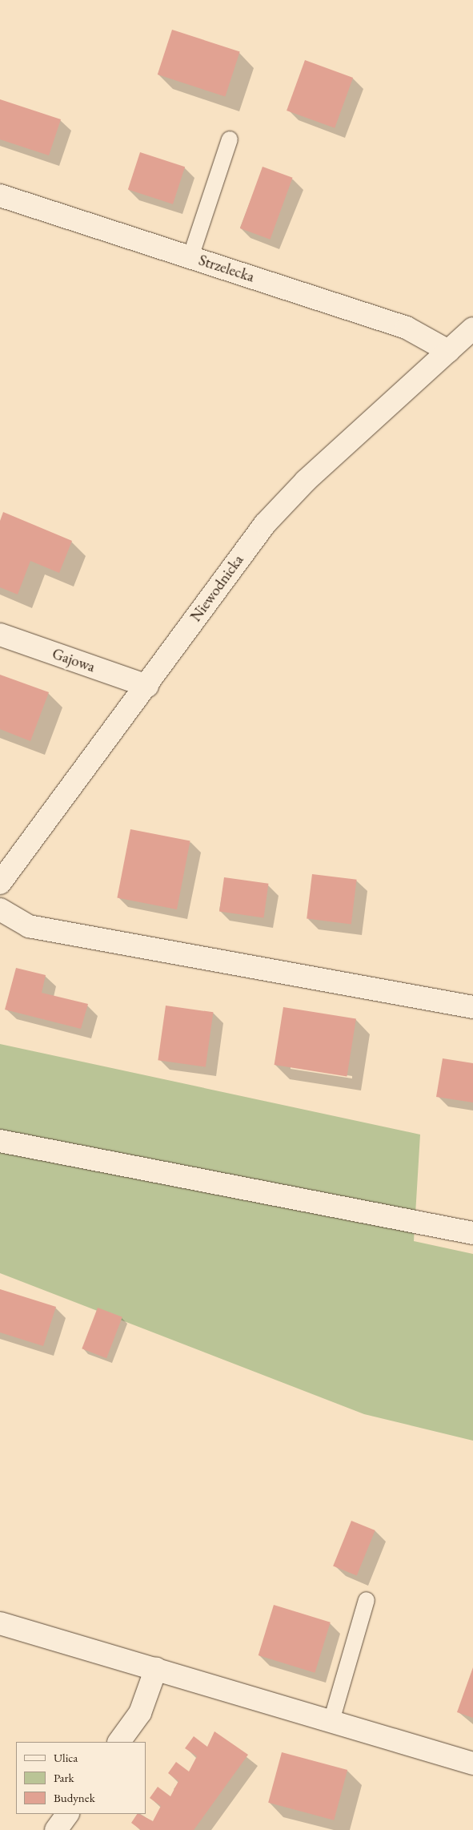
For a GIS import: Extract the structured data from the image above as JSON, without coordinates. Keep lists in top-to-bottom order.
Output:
{
  "streets": {
    "street": ["Strzelecka", "Niewodnicka", "Gajowa"]
  },
  "crossings": [
    ["Strzelecka", "Niewodnicka"],
    ["Niewodnicka", "Gajowa"]
  ],
  "legend": ["Ulica", "Park", "Budynek"]
}
